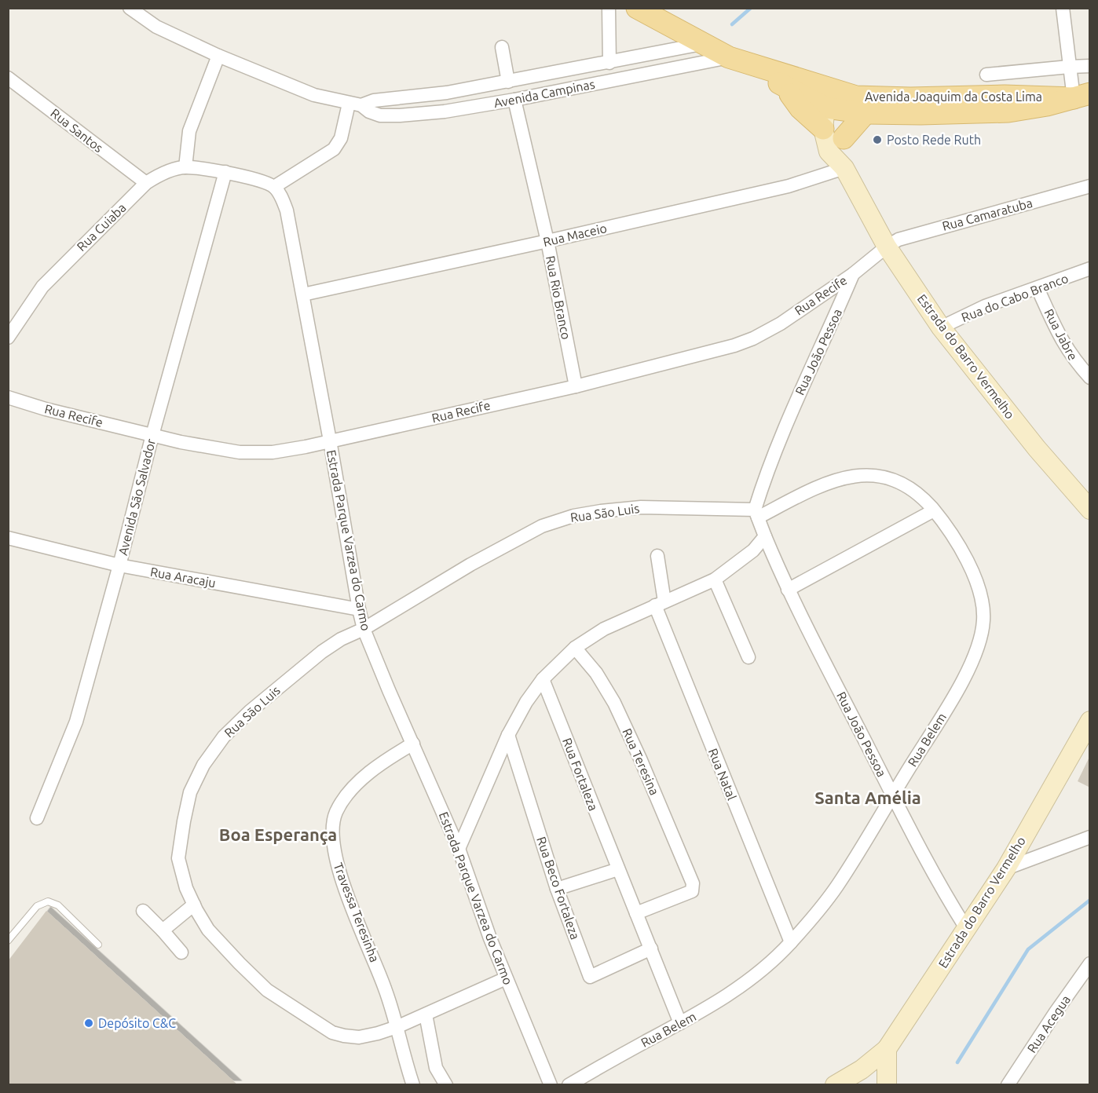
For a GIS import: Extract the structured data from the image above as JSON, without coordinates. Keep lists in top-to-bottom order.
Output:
{
  "streets": {
    "main road": ["Avenida Joaquim da Costa Lima"],
    "street": [
      "Avenida Campinas",
      "Rua Santos",
      "Rua Camaratuba",
      "Rua Cuiaba",
      "Rua Maceio",
      "Rua Recife",
      "Rua Rio Branco",
      "Rua do Cabo Branco",
      "Rua Jabre",
      "Rua João Pessoa",
      "Estrada do Barro Vermelho",
      "Avenida São Salvador",
      "Rua São Luis",
      "Estrada Parque Varzea do Carmo",
      "Rua Aracaju",
      "Rua Belem",
      "Rua Teresina",
      "Rua Fortaleza",
      "Rua Natal",
      "Rua Beco Fortaleza",
      "Travessa Teresinha",
      "Rua Acegua"
    ]
  },
  "crossings": [
    ["Avenida Campinas", "Avenida Joaquim da Costa Lima"],
    ["Avenida Campinas", "Rua Rio Branco"],
    ["Avenida Joaquim da Costa Lima", "Estrada do Barro Vermelho"],
    ["Rua Santos", "Rua Cuiaba"],
    ["Rua Camaratuba", "Rua Recife"],
    ["Rua Camaratuba", "Estrada do Barro Vermelho"],
    ["Rua Cuiaba", "Avenida São Salvador"],
    ["Rua Maceio", "Rua Rio Branco"],
    ["Rua Maceio", "Estrada do Barro Vermelho"],
    ["Rua Maceio", "Estrada Parque Varzea do Carmo"],
    ["Rua Recife", "Rua Rio Branco"],
    ["Rua Recife", "Rua João Pessoa"],
    ["Rua Recife", "Estrada do Barro Vermelho"],
    ["Rua Recife", "Avenida São Salvador"],
    ["Rua Recife", "Estrada Parque Varzea do Carmo"],
    ["Rua do Cabo Branco", "Rua Jabre"],
    ["Rua do Cabo Branco", "Estrada do Barro Vermelho"],
    ["Rua João Pessoa", "Estrada do Barro Vermelho"],
    ["Rua João Pessoa", "Rua São Luis"],
    ["Rua João Pessoa", "Rua Belem"],
    ["Avenida São Salvador", "Rua Aracaju"],
    ["Rua São Luis", "Estrada Parque Varzea do Carmo"],
    ["Rua São Luis", "Rua Belem"],
    ["Rua São Luis", "Travessa Teresinha"],
    ["Estrada Parque Varzea do Carmo", "Rua Aracaju"],
    ["Estrada Parque Varzea do Carmo", "Travessa Teresinha"],
    ["Rua Belem", "Rua Fortaleza"],
    ["Rua Belem", "Rua Natal"],
    ["Rua Teresina", "Rua Fortaleza"],
    ["Rua Fortaleza", "Rua Beco Fortaleza"]
  ],
  "districts": ["Santa Amélia", "Boa Esperança"],
  "places": ["Posto Rede Ruth", "Depósito C&C"]
}
